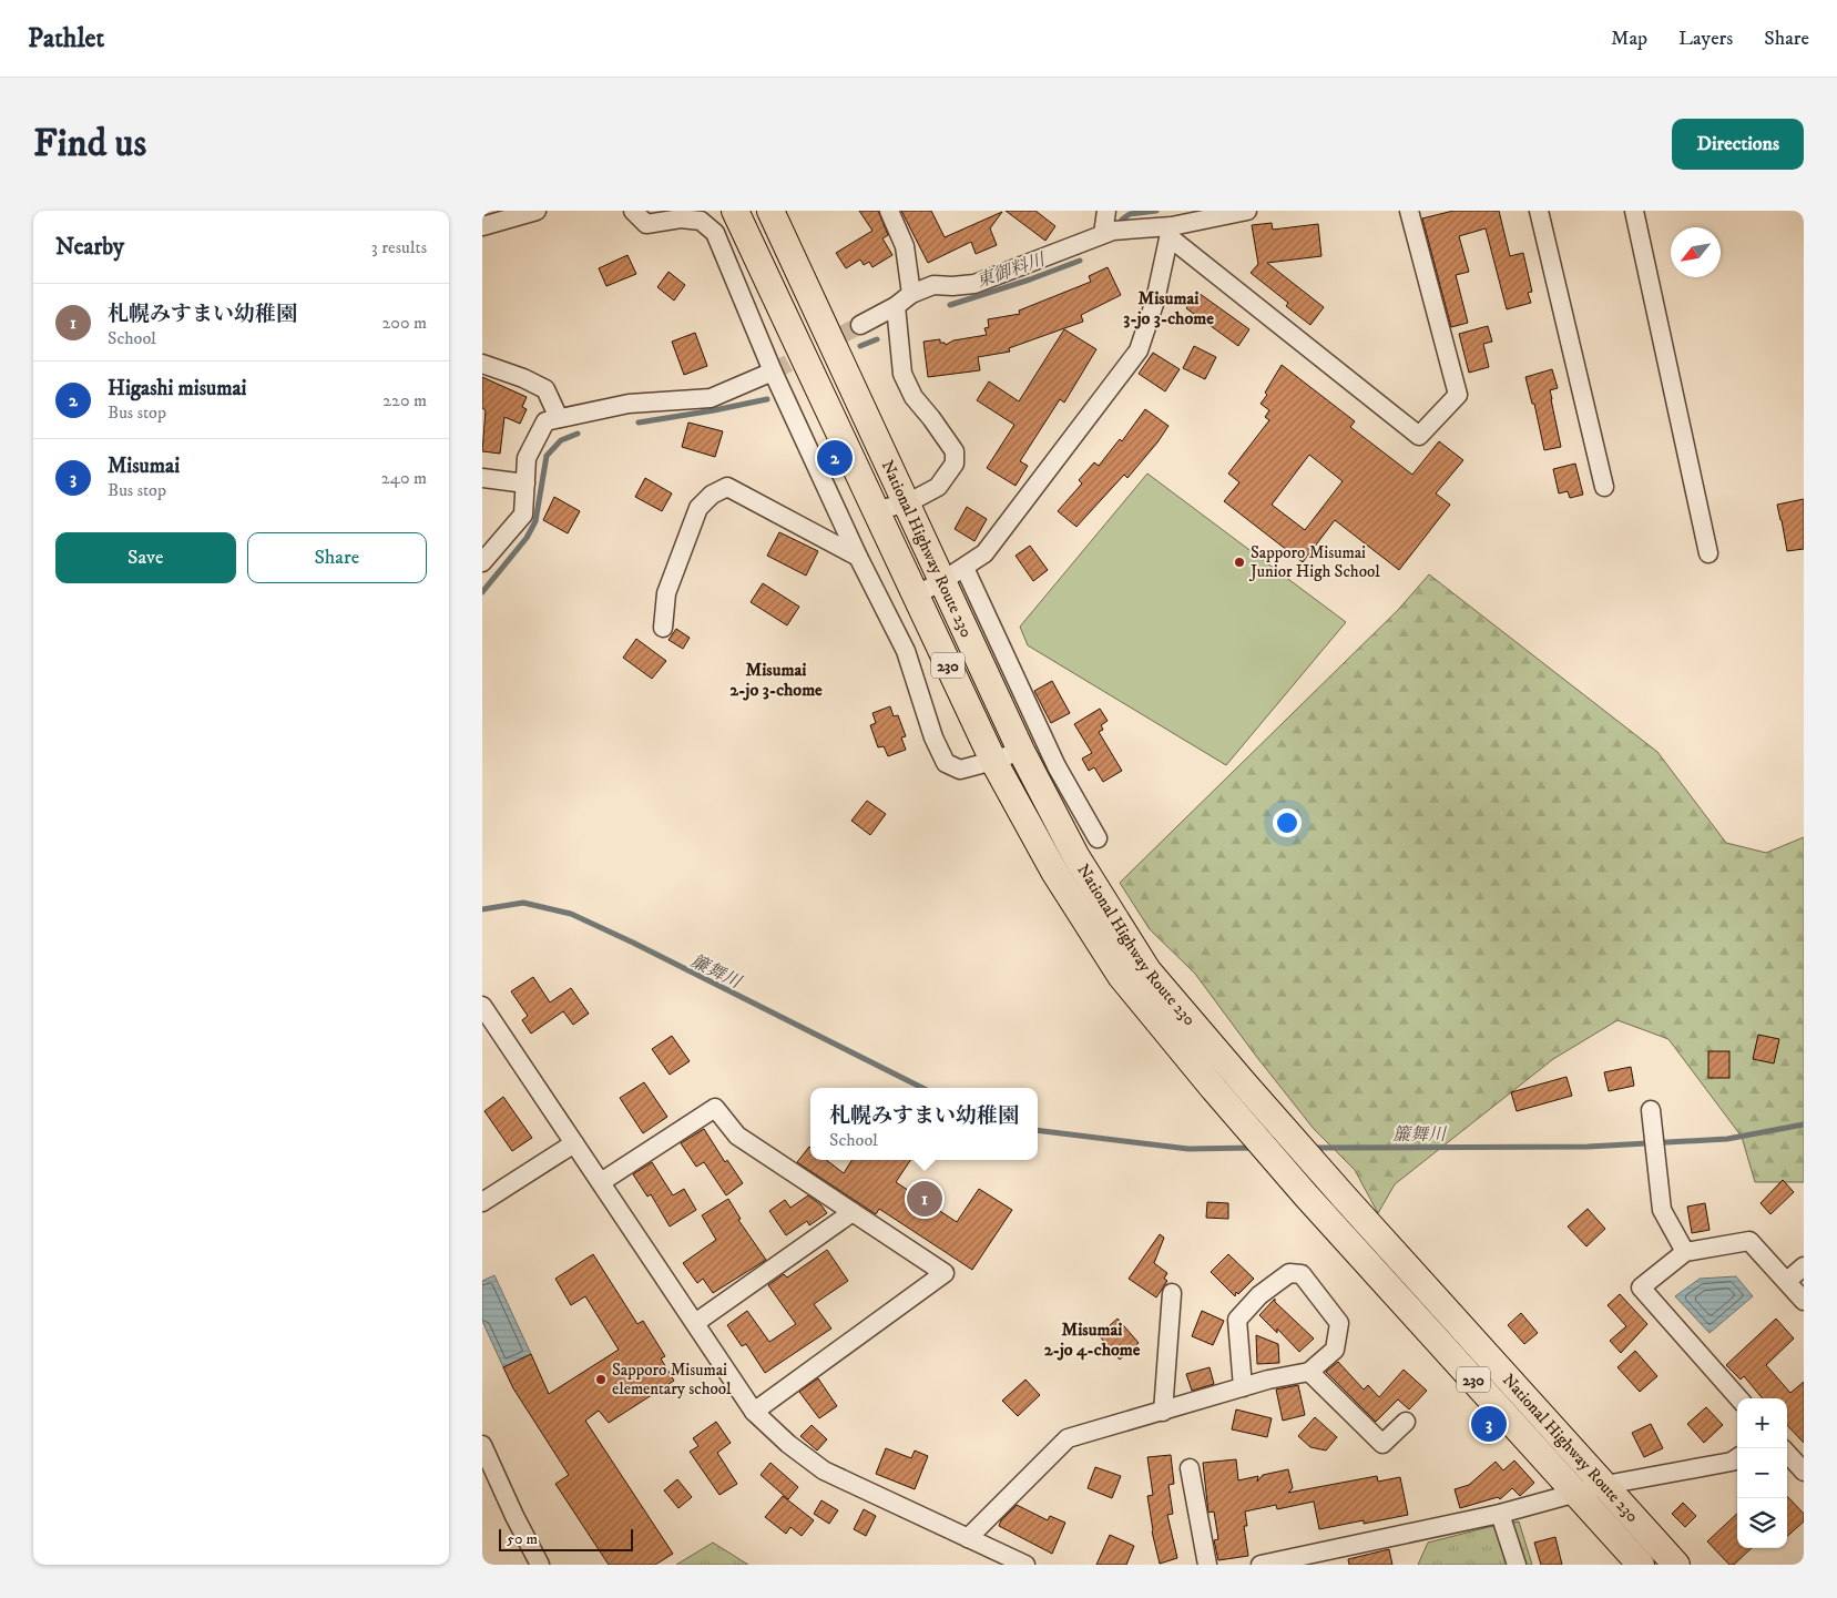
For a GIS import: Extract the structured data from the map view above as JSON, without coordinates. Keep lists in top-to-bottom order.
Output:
{
  "streets": {
    "highway": ["National Highway Route 230", "230"]
  },
  "districts": ["Misumai 3-jo 3-chome", "Misumai 2-jo 3-chome", "Misumai 2-jo 4-chome"],
  "water": ["東御料川", "簾舞川"],
  "places": ["Sapporo Misumai Junior High School", "Sapporo Misumai elementary school"],
  "scale_bar": "50 m",
  "north": "bottom left",
  "page": {
    "header": "Pathlet",
    "nav": ["Map", "Layers", "Share"],
    "buttons": [
      "Directions",
      ["Save", "Share"]
    ],
    "title": "Find us",
    "heading": ["Nearby", "3 results"],
    "list": [
      {
        "mark": "1",
        "name": "札幌みすまい幼稚園",
        "note": "School",
        "value": "200 m"
      },
      {
        "mark": "2",
        "name": "Higashi misumai",
        "note": "Bus stop",
        "value": "220 m"
      },
      {
        "mark": "3",
        "name": "Misumai",
        "note": "Bus stop",
        "value": "240 m"
      }
    ],
    "pins": ["2", "1", "3"],
    "popup": ["札幌みすまい幼稚園", "School"],
    "map_buttons": ["+", "−"],
    "scale": "50 m"
  }
}
